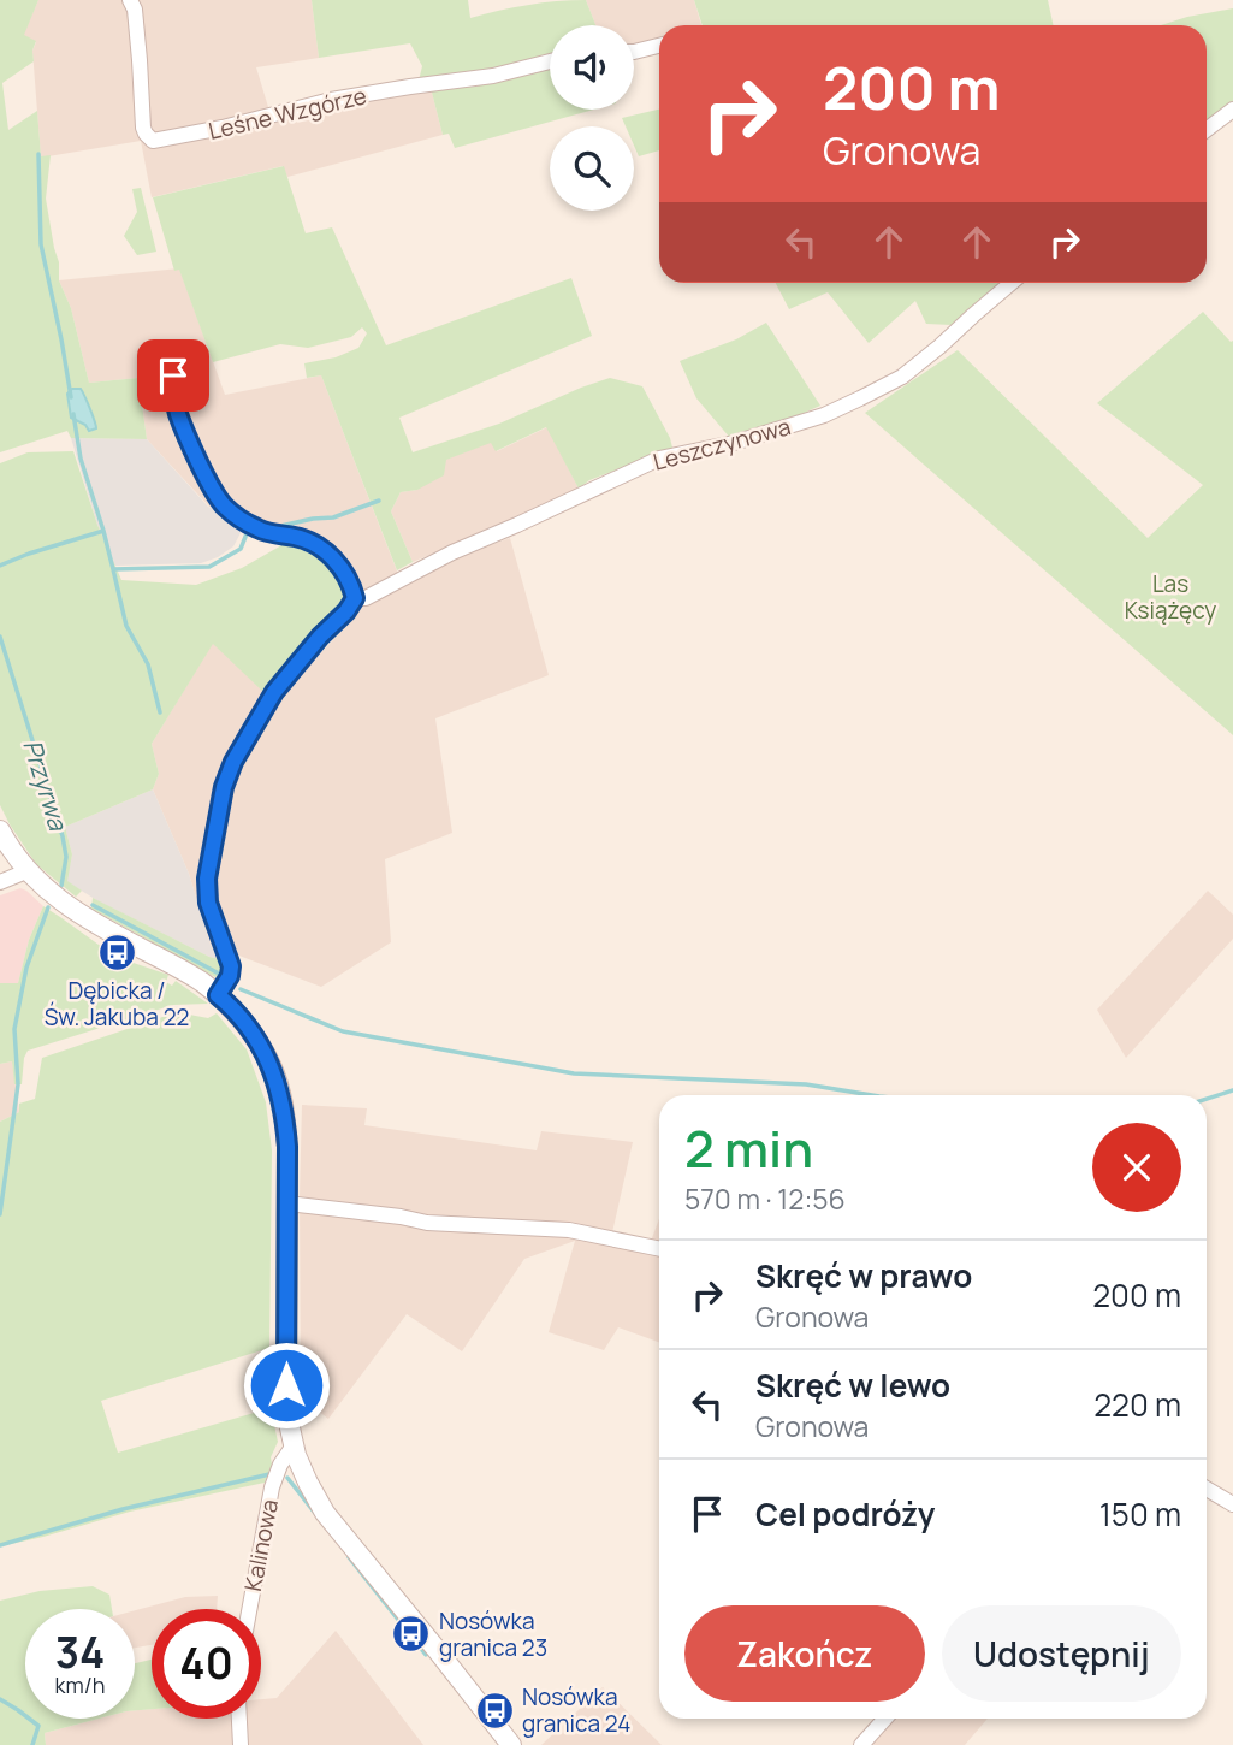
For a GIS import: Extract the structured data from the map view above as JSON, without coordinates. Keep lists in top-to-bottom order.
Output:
{
  "streets": {
    "street": ["Leśne Wzgórze", "Leszczynowa", "Kalinowa"]
  },
  "water": ["Przyrwa"],
  "parks": ["Las Książęcy"],
  "places": {
    "bus stop": ["Dębicka / Św. Jakuba 22", "Nosówka granica 23", "Nosówka granica 24"]
  },
  "page": {
    "turn": ["200 m", "Gronowa"],
    "heading": ["2 min", "570 m · 12:56"],
    "list": [
      {
        "name": "Skręć w prawo",
        "note": "Gronowa",
        "value": "200 m"
      },
      {
        "name": "Skręć w lewo",
        "note": "Gronowa",
        "value": "220 m"
      },
      {
        "name": "Cel podróży",
        "value": "150 m"
      }
    ],
    "buttons": ["Zakończ", "Udostępnij"],
    "speed": "34 km/h",
    "limit": "40"
  }
}
